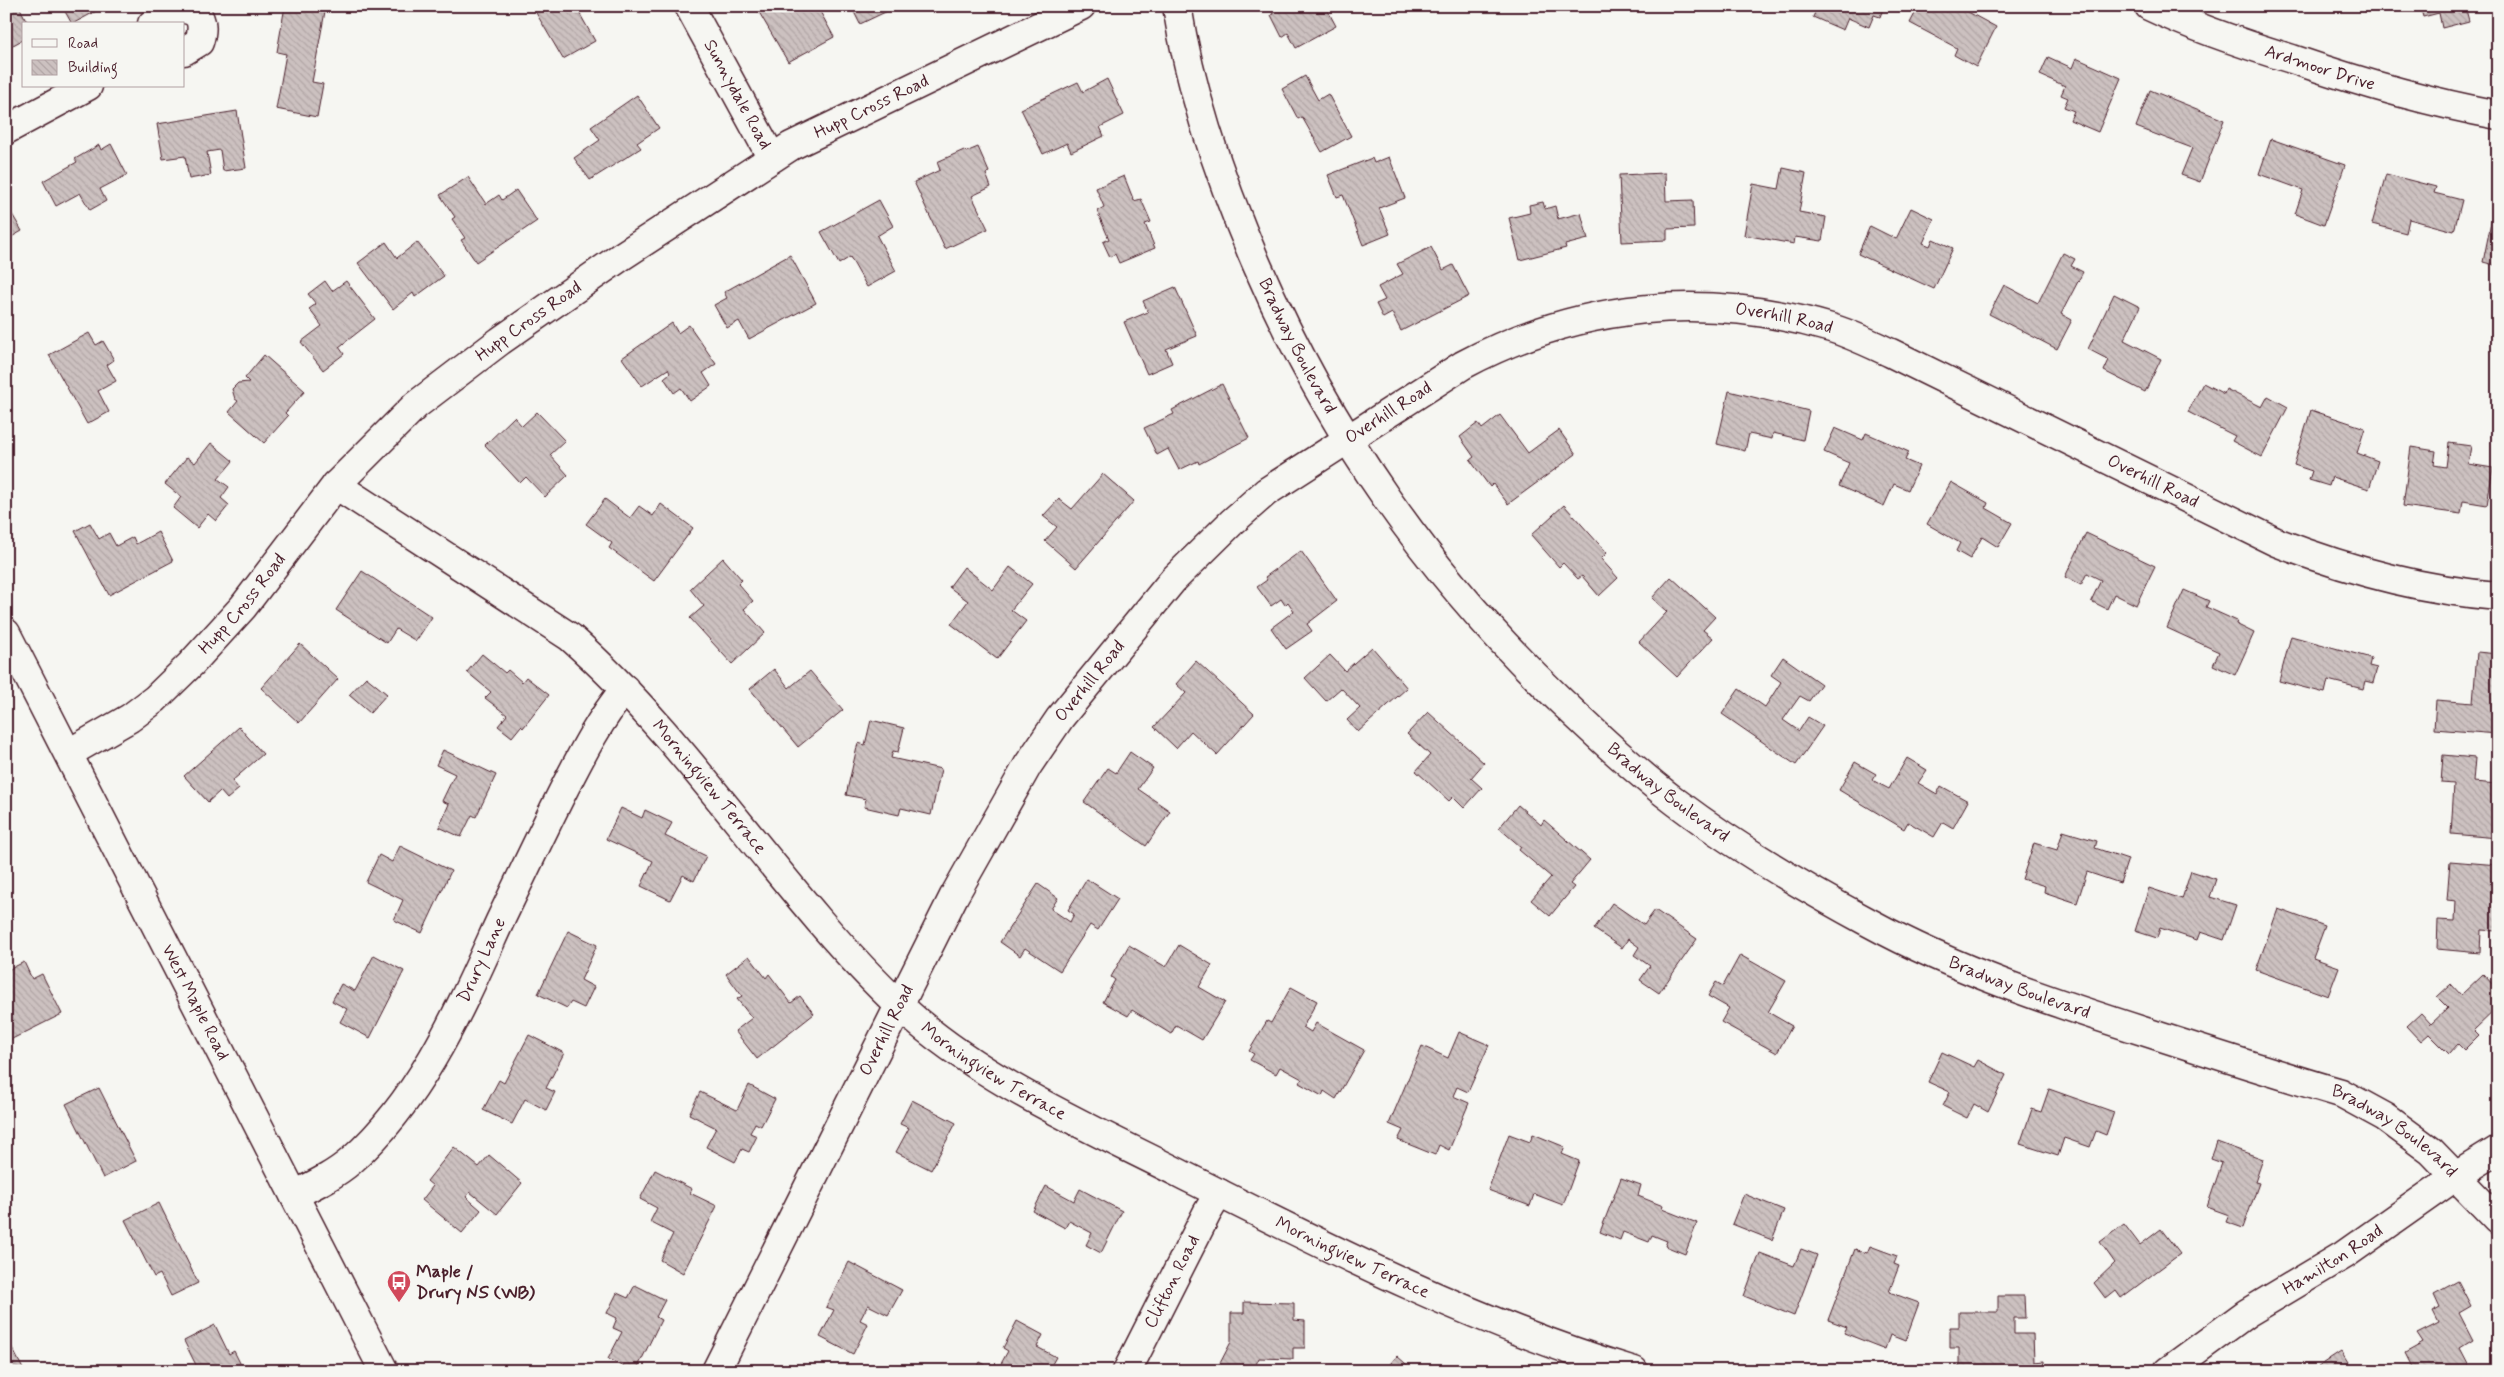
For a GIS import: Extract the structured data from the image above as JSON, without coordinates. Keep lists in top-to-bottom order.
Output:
{
  "streets": {
    "street": [
      "Ardmoor Drive",
      "Sunnydale Road",
      "Hupp Cross Road",
      "Overhill Road",
      "Bradway Boulevard",
      "Morningview Terrace",
      "Drury Lane",
      "West Maple Road",
      "Hamilton Road",
      "Clifton Road"
    ]
  },
  "crossings": [
    ["Sunnydale Road", "Hupp Cross Road"],
    ["Hupp Cross Road", "Morningview Terrace"],
    ["Hupp Cross Road", "West Maple Road"],
    ["Overhill Road", "Bradway Boulevard"],
    ["Overhill Road", "Morningview Terrace"],
    ["Bradway Boulevard", "Hamilton Road"],
    ["Morningview Terrace", "Drury Lane"],
    ["Morningview Terrace", "Clifton Road"],
    ["Drury Lane", "West Maple Road"]
  ],
  "places": {
    "bus stop": ["Maple / Drury NS (WB)"]
  },
  "legend": ["Road", "Building"]
}
